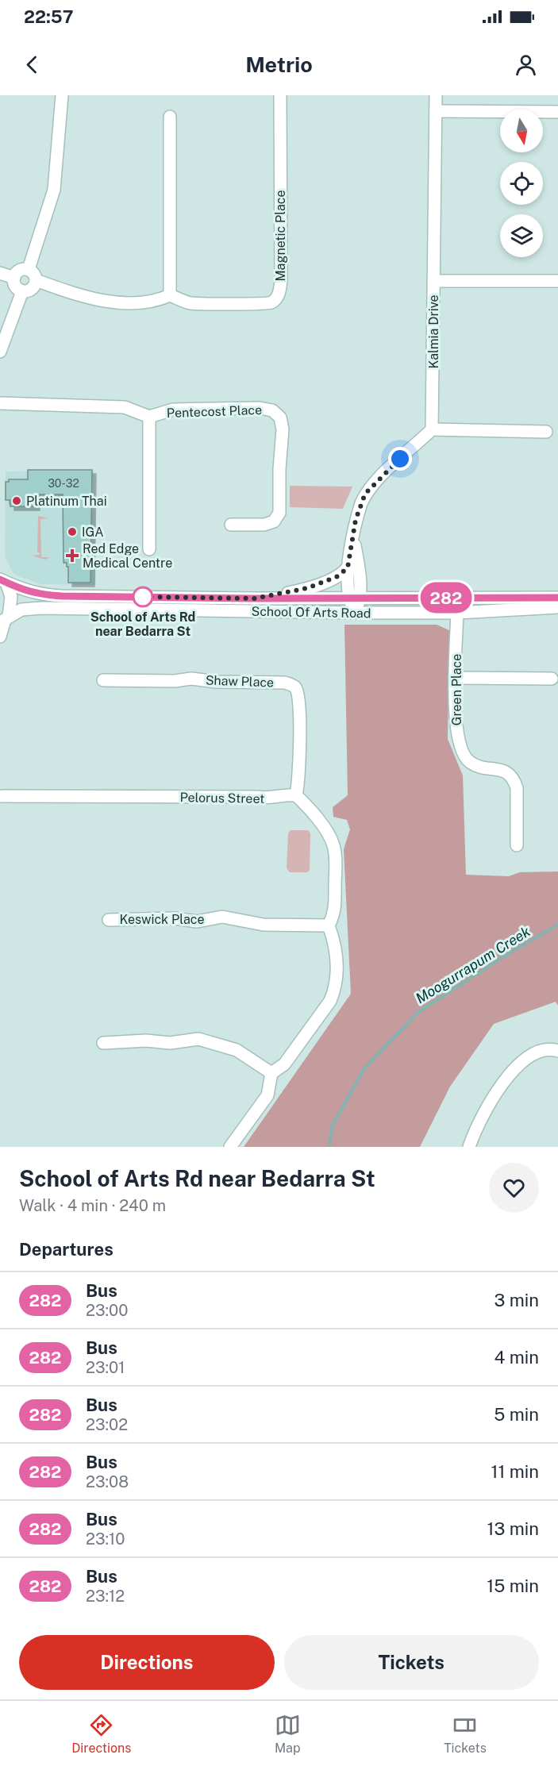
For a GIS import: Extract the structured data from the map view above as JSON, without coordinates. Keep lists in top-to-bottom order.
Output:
{
  "streets": {
    "street": [
      "Magnetic Place",
      "Kalmia Drive",
      "Pentecost Place",
      "School Of Arts Road",
      "Shaw Place",
      "Green Place",
      "Pelorus Street",
      "Keswick Place"
    ]
  },
  "crossings": [
    ["School Of Arts Road", "Green Place"],
    ["Shaw Place", "Pelorus Street"]
  ],
  "water": ["Moogurrapum Creek"],
  "places": {
    "other": ["Platinum Thai", "IGA", "School of Arts Rd near Bedarra St"],
    "health": ["Red Edge Medical Centre"]
  },
  "lines": ["bus line 282"],
  "house_numbers": ["30-32"],
  "north": "bottom",
  "page": {
    "status": "22:57",
    "header": "Metrio",
    "on_map": "282",
    "heading": [
      ["School of Arts Rd near Bedarra St", "Walk · 4 min · 240 m"],
      "Departures"
    ],
    "list": [
      {
        "mark": "282",
        "name": "Bus",
        "note": "23:00",
        "value": "3 min"
      },
      {
        "mark": "282",
        "name": "Bus",
        "note": "23:01",
        "value": "4 min"
      },
      {
        "mark": "282",
        "name": "Bus",
        "note": "23:02",
        "value": "5 min"
      },
      {
        "mark": "282",
        "name": "Bus",
        "note": "23:08",
        "value": "11 min"
      },
      {
        "mark": "282",
        "name": "Bus",
        "note": "23:10",
        "value": "13 min"
      },
      {
        "mark": "282",
        "name": "Bus",
        "note": "23:12",
        "value": "15 min"
      }
    ],
    "buttons": ["Directions", "Tickets"],
    "tabs": ["Directions", "Map", "Tickets"]
  }
}
